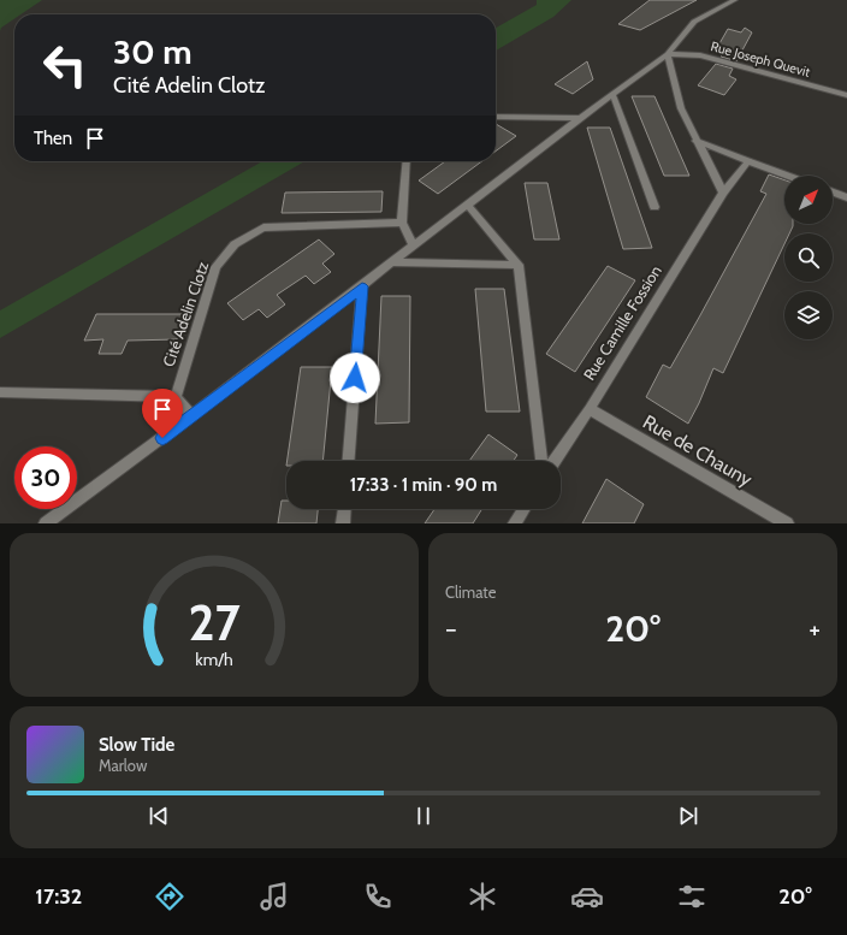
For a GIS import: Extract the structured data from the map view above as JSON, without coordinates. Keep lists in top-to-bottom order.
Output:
{
  "streets": {
    "street": [
      "Rue Joseph Quevit",
      "Cité Adelin Clotz",
      "Rue Camille Fossion",
      "Rue de Chauny"
    ]
  },
  "crossings": [
    ["Rue Camille Fossion", "Rue de Chauny"]
  ],
  "north": "top right",
  "page": {
    "turn": ["30 m", "Cité Adelin Clotz"],
    "then": "Then",
    "limit": "30",
    "trip": "17:33 · 1 min · 90 m",
    "tile": "Climate",
    "heat": ["−", "20°", "+"],
    "song": ["Slow Tide", "Marlow"],
    "tabs": ["17:32", "20°"],
    "gauge": ["27", "km/h"]
  }
}
